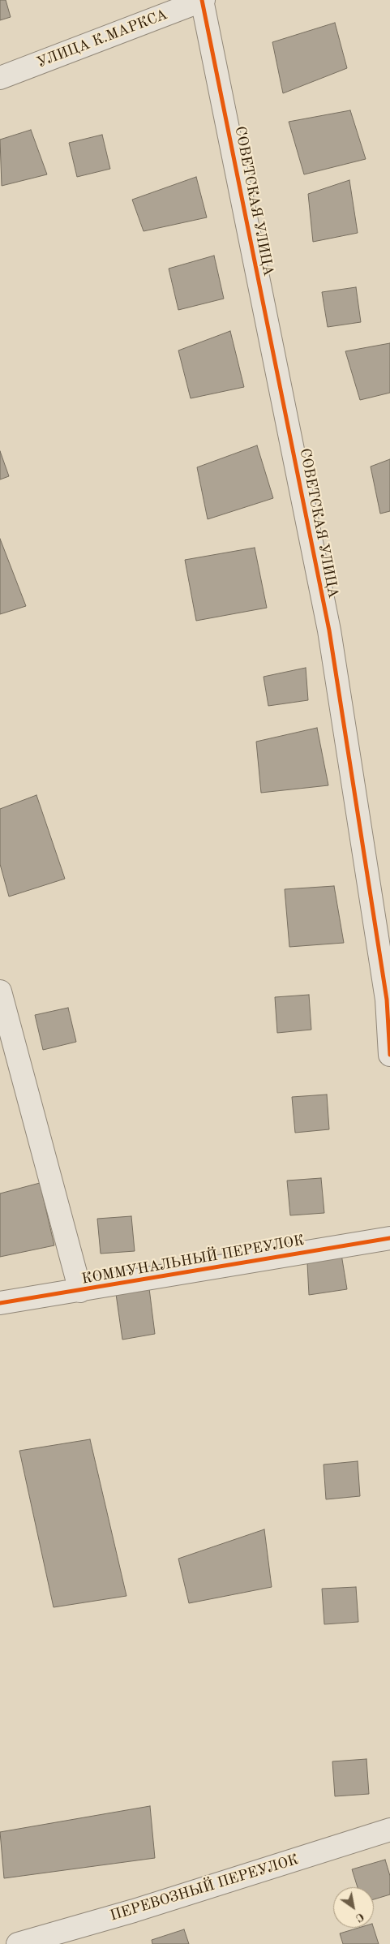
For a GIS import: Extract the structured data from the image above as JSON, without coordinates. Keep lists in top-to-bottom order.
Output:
{
  "streets": {
    "street": [
      "УЛИЦА К.МАРКСА",
      "СОВЕТСКАЯ УЛИЦА",
      "КОММУНАЛЬНЫЙ ПЕРЕУЛОК",
      "ПЕРЕВОЗНЫЙ ПЕРЕУЛОК"
    ]
  },
  "crossings": [
    ["УЛИЦА К.МАРКСА", "СОВЕТСКАЯ УЛИЦА"]
  ],
  "north": "bottom right"
}
